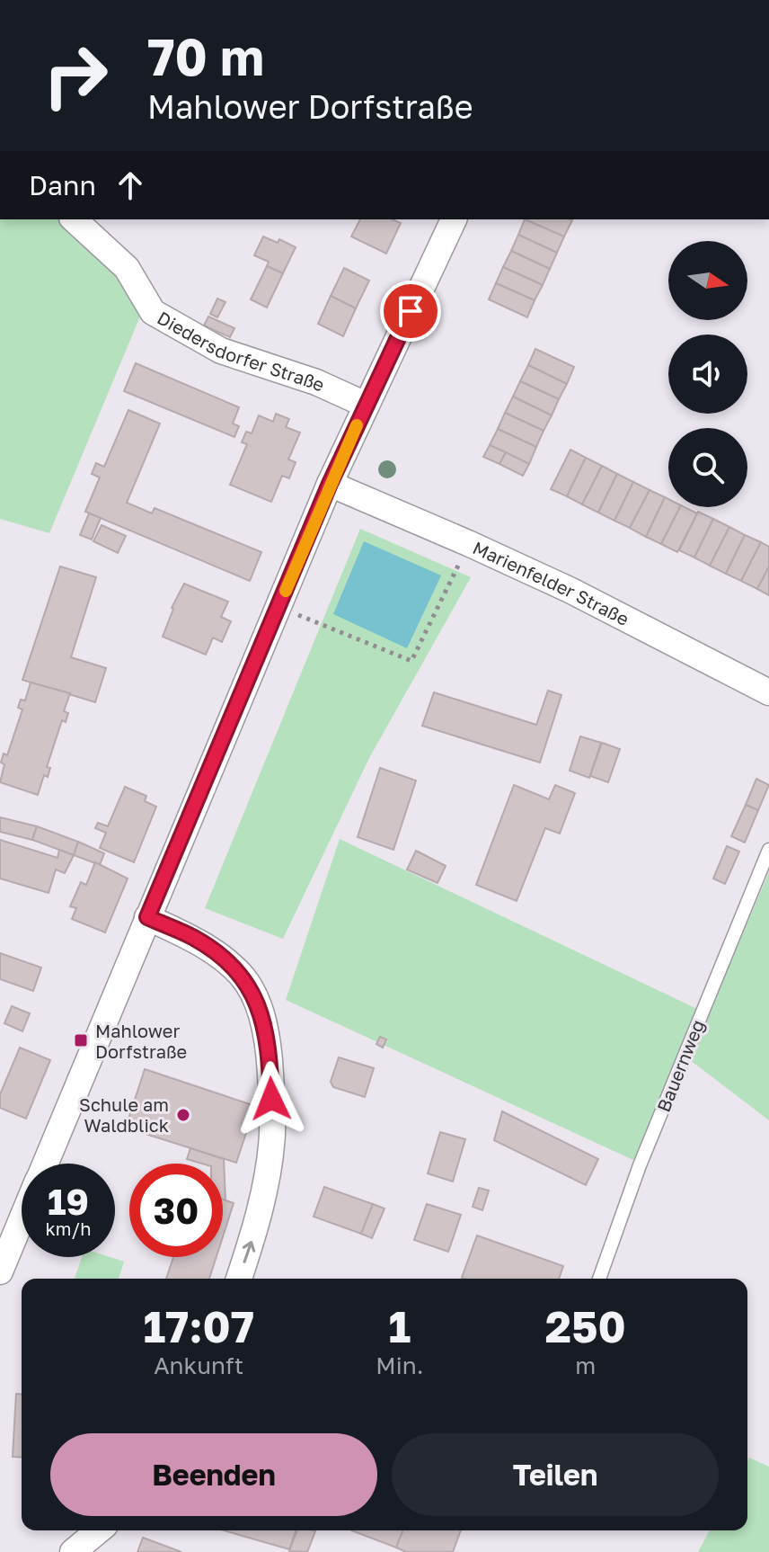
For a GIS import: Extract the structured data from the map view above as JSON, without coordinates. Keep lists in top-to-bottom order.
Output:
{
  "streets": {
    "street": ["Diedersdorfer Straße", "Marienfelder Straße"],
    "lane": ["Bauernweg"]
  },
  "places": {
    "transit": ["Mahlower Dorfstraße"],
    "other": ["Schule am Waldblick"]
  },
  "north": "right",
  "page": {
    "turn": ["70 m", "Mahlower Dorfstraße"],
    "then": "Dann",
    "speed": "19 km/h",
    "limit": "30",
    "eta": [
      "17:07",
      "Ankunft",
      "1",
      "Min.",
      "250",
      "m"
    ],
    "buttons": ["Beenden", "Teilen"]
  }
}
